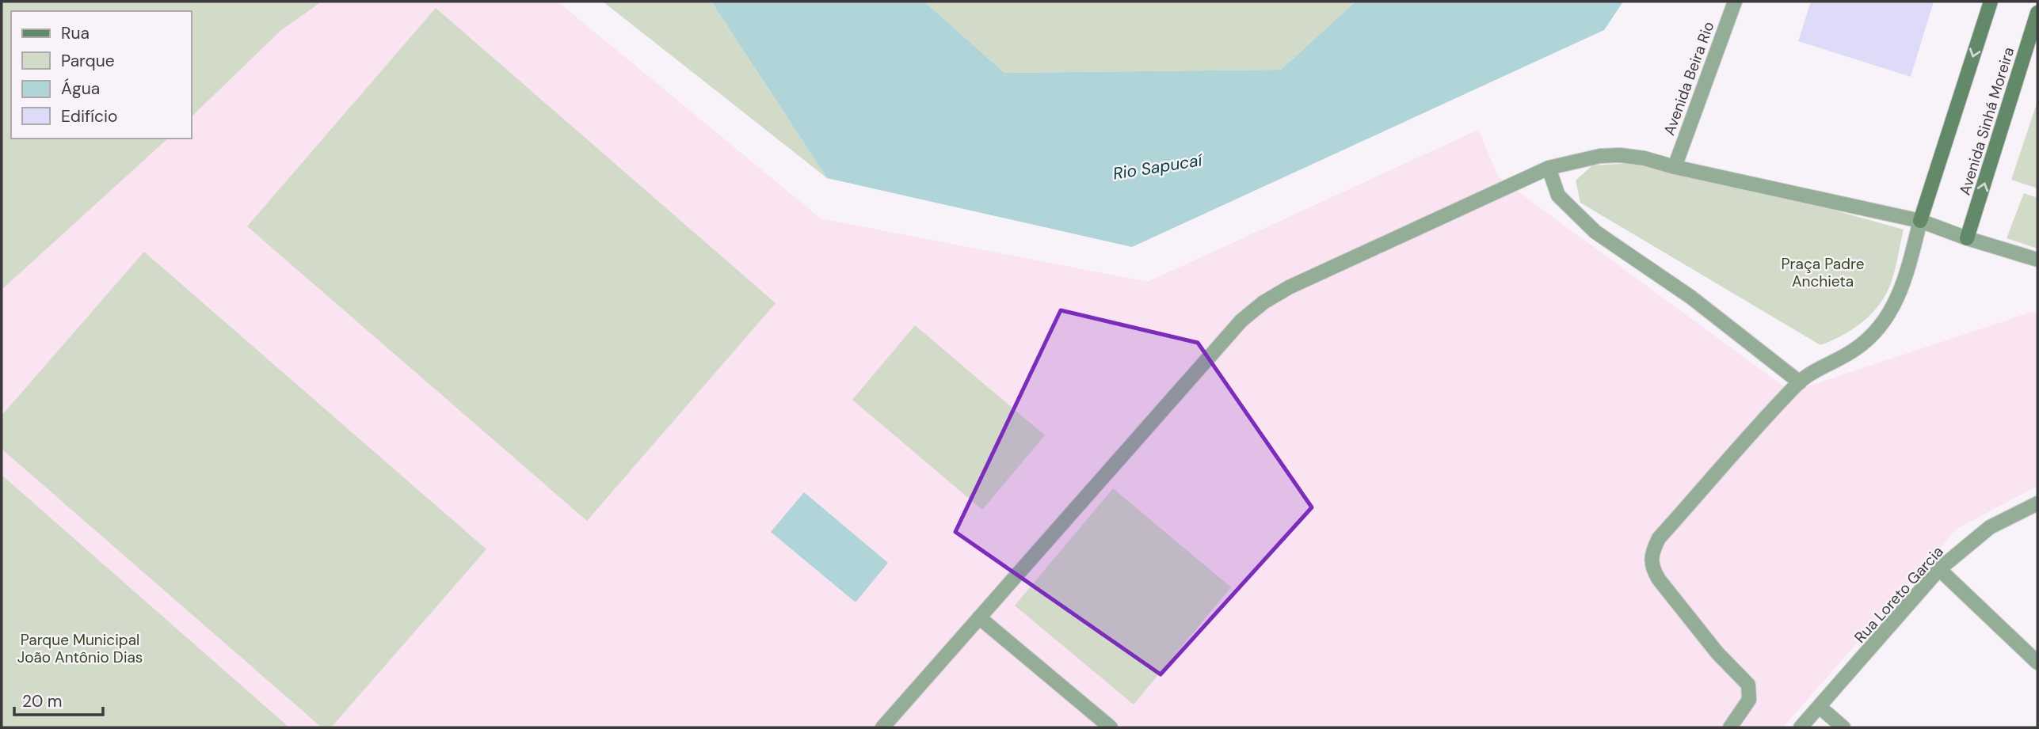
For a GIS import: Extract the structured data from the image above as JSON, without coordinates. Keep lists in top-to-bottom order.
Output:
{
  "streets": {
    "street": ["Avenida Beira Rio", "Avenida Sinhá Moreira", "Rua Loreto Garcia"]
  },
  "water": ["Rio Sapucaí"],
  "parks": ["Praça Padre Anchieta", "Parque Municipal João Antônio Dias"],
  "legend": [
    "Rua",
    "Parque",
    "Água",
    "Edifício"
  ],
  "scale_bar": "20 m"
}
